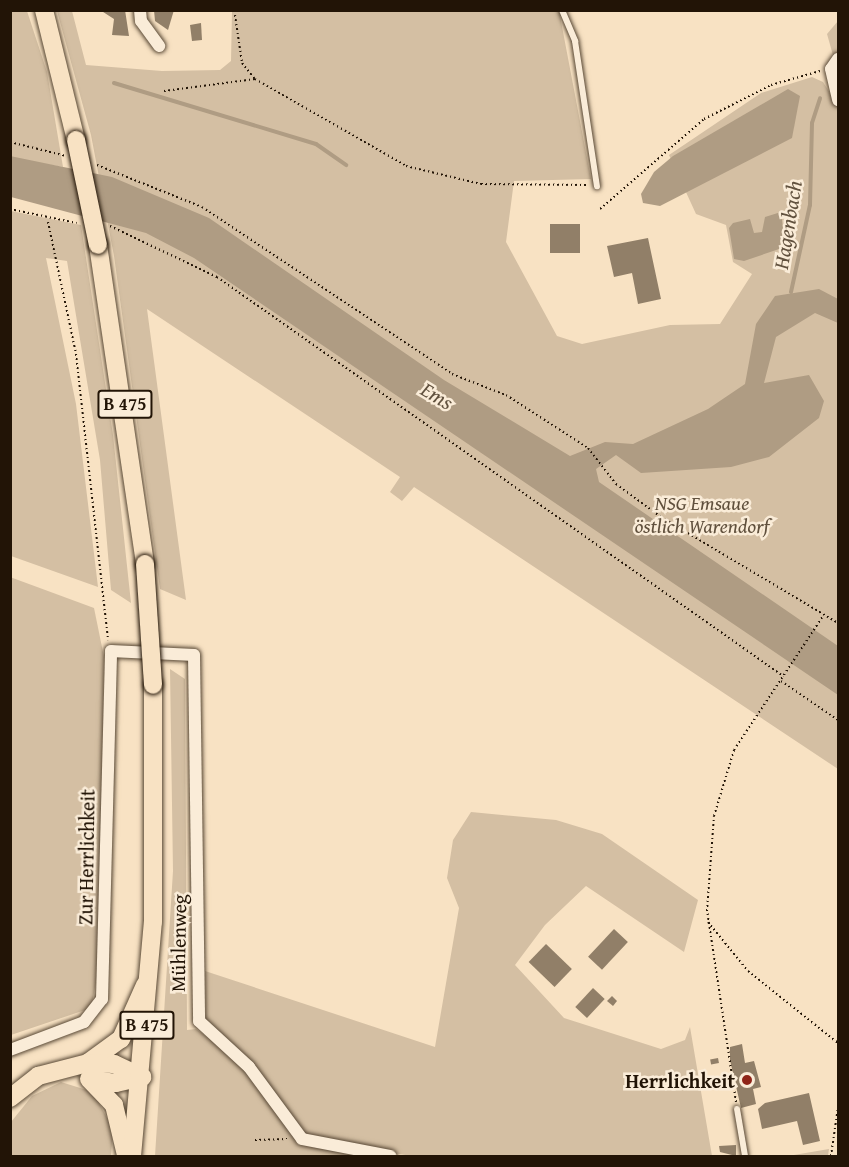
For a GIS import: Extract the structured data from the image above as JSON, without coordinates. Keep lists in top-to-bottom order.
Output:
{
  "streets": {
    "main road": ["B 475"],
    "street": ["Zur Herrlichkeit", "Mühlenweg"]
  },
  "crossings": [
    ["Zur Herrlichkeit", "Mühlenweg"]
  ],
  "water": ["Hagenbach", "Ems"],
  "parks": ["NSG Emsaue östlich Warendorf"],
  "places": ["Herrlichkeit"]
}
